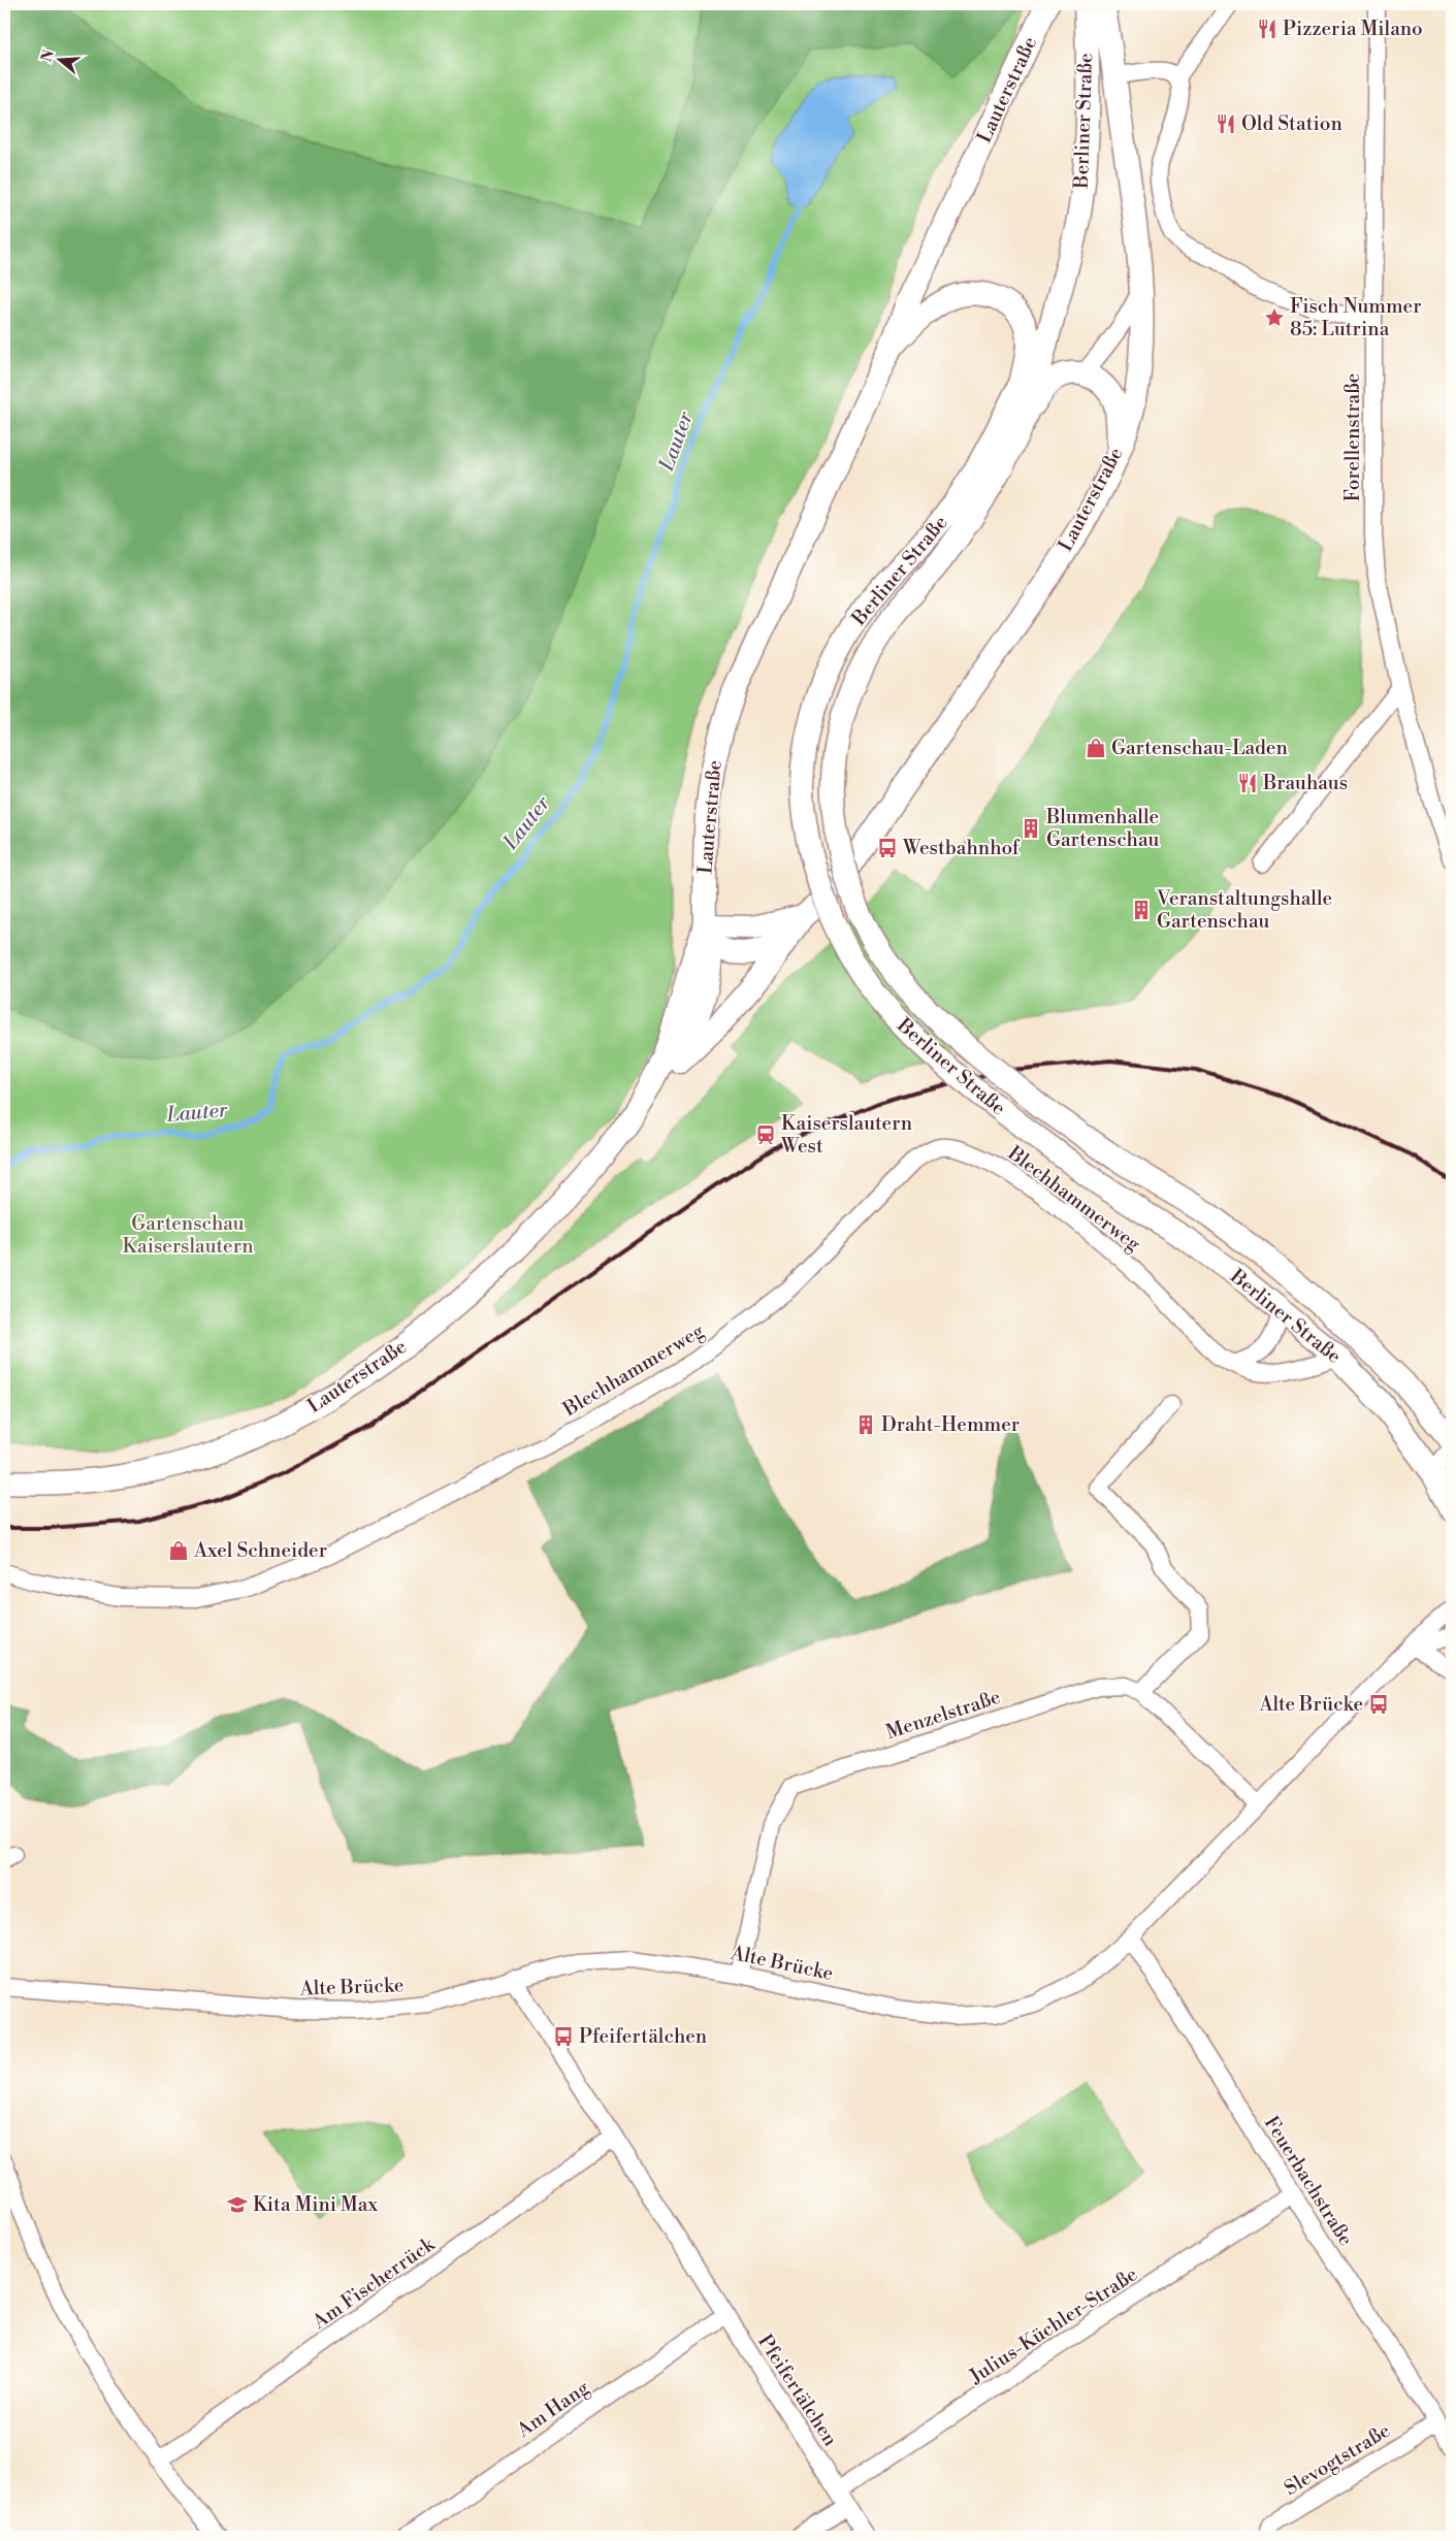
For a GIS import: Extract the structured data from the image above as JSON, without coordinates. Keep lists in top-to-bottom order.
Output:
{
  "streets": {
    "main road": ["Lauterstraße", "Berliner Straße"],
    "street": [
      "Forellenstraße",
      "Blechhammerweg",
      "Menzelstraße",
      "Alte Brücke",
      "Feuerbachstraße",
      "Am Fischerrück",
      "Julius-Küchler-Straße",
      "Pfeifertälchen",
      "Am Hang",
      "Slevogtstraße"
    ]
  },
  "crossings": [
    ["Berliner Straße", "Blechhammerweg"],
    ["Menzelstraße", "Alte Brücke"],
    ["Alte Brücke", "Feuerbachstraße"],
    ["Alte Brücke", "Pfeifertälchen"],
    ["Feuerbachstraße", "Julius-Küchler-Straße"],
    ["Feuerbachstraße", "Slevogtstraße"],
    ["Am Fischerrück", "Pfeifertälchen"],
    ["Julius-Küchler-Straße", "Pfeifertälchen"],
    ["Pfeifertälchen", "Am Hang"]
  ],
  "water": ["Lauter"],
  "parks": ["Gartenschau Kaiserslautern"],
  "places": {
    "restaurant": ["Pizzeria Milano", "Old Station", "Brauhaus"],
    "place": ["Fisch Nummer 85: Lutrina"],
    "shop": ["Gartenschau-Laden", "Axel Schneider"],
    "building": ["Blumenhalle Gartenschau", "Veranstaltungshalle Gartenschau", "Draht-Hemmer"],
    "bus stop": ["Westbahnhof", "Alte Brücke", "Pfeifertälchen"],
    "station": ["Kaiserslautern West"],
    "school or university": ["Kita Mini Max"]
  },
  "north": "left"
}
